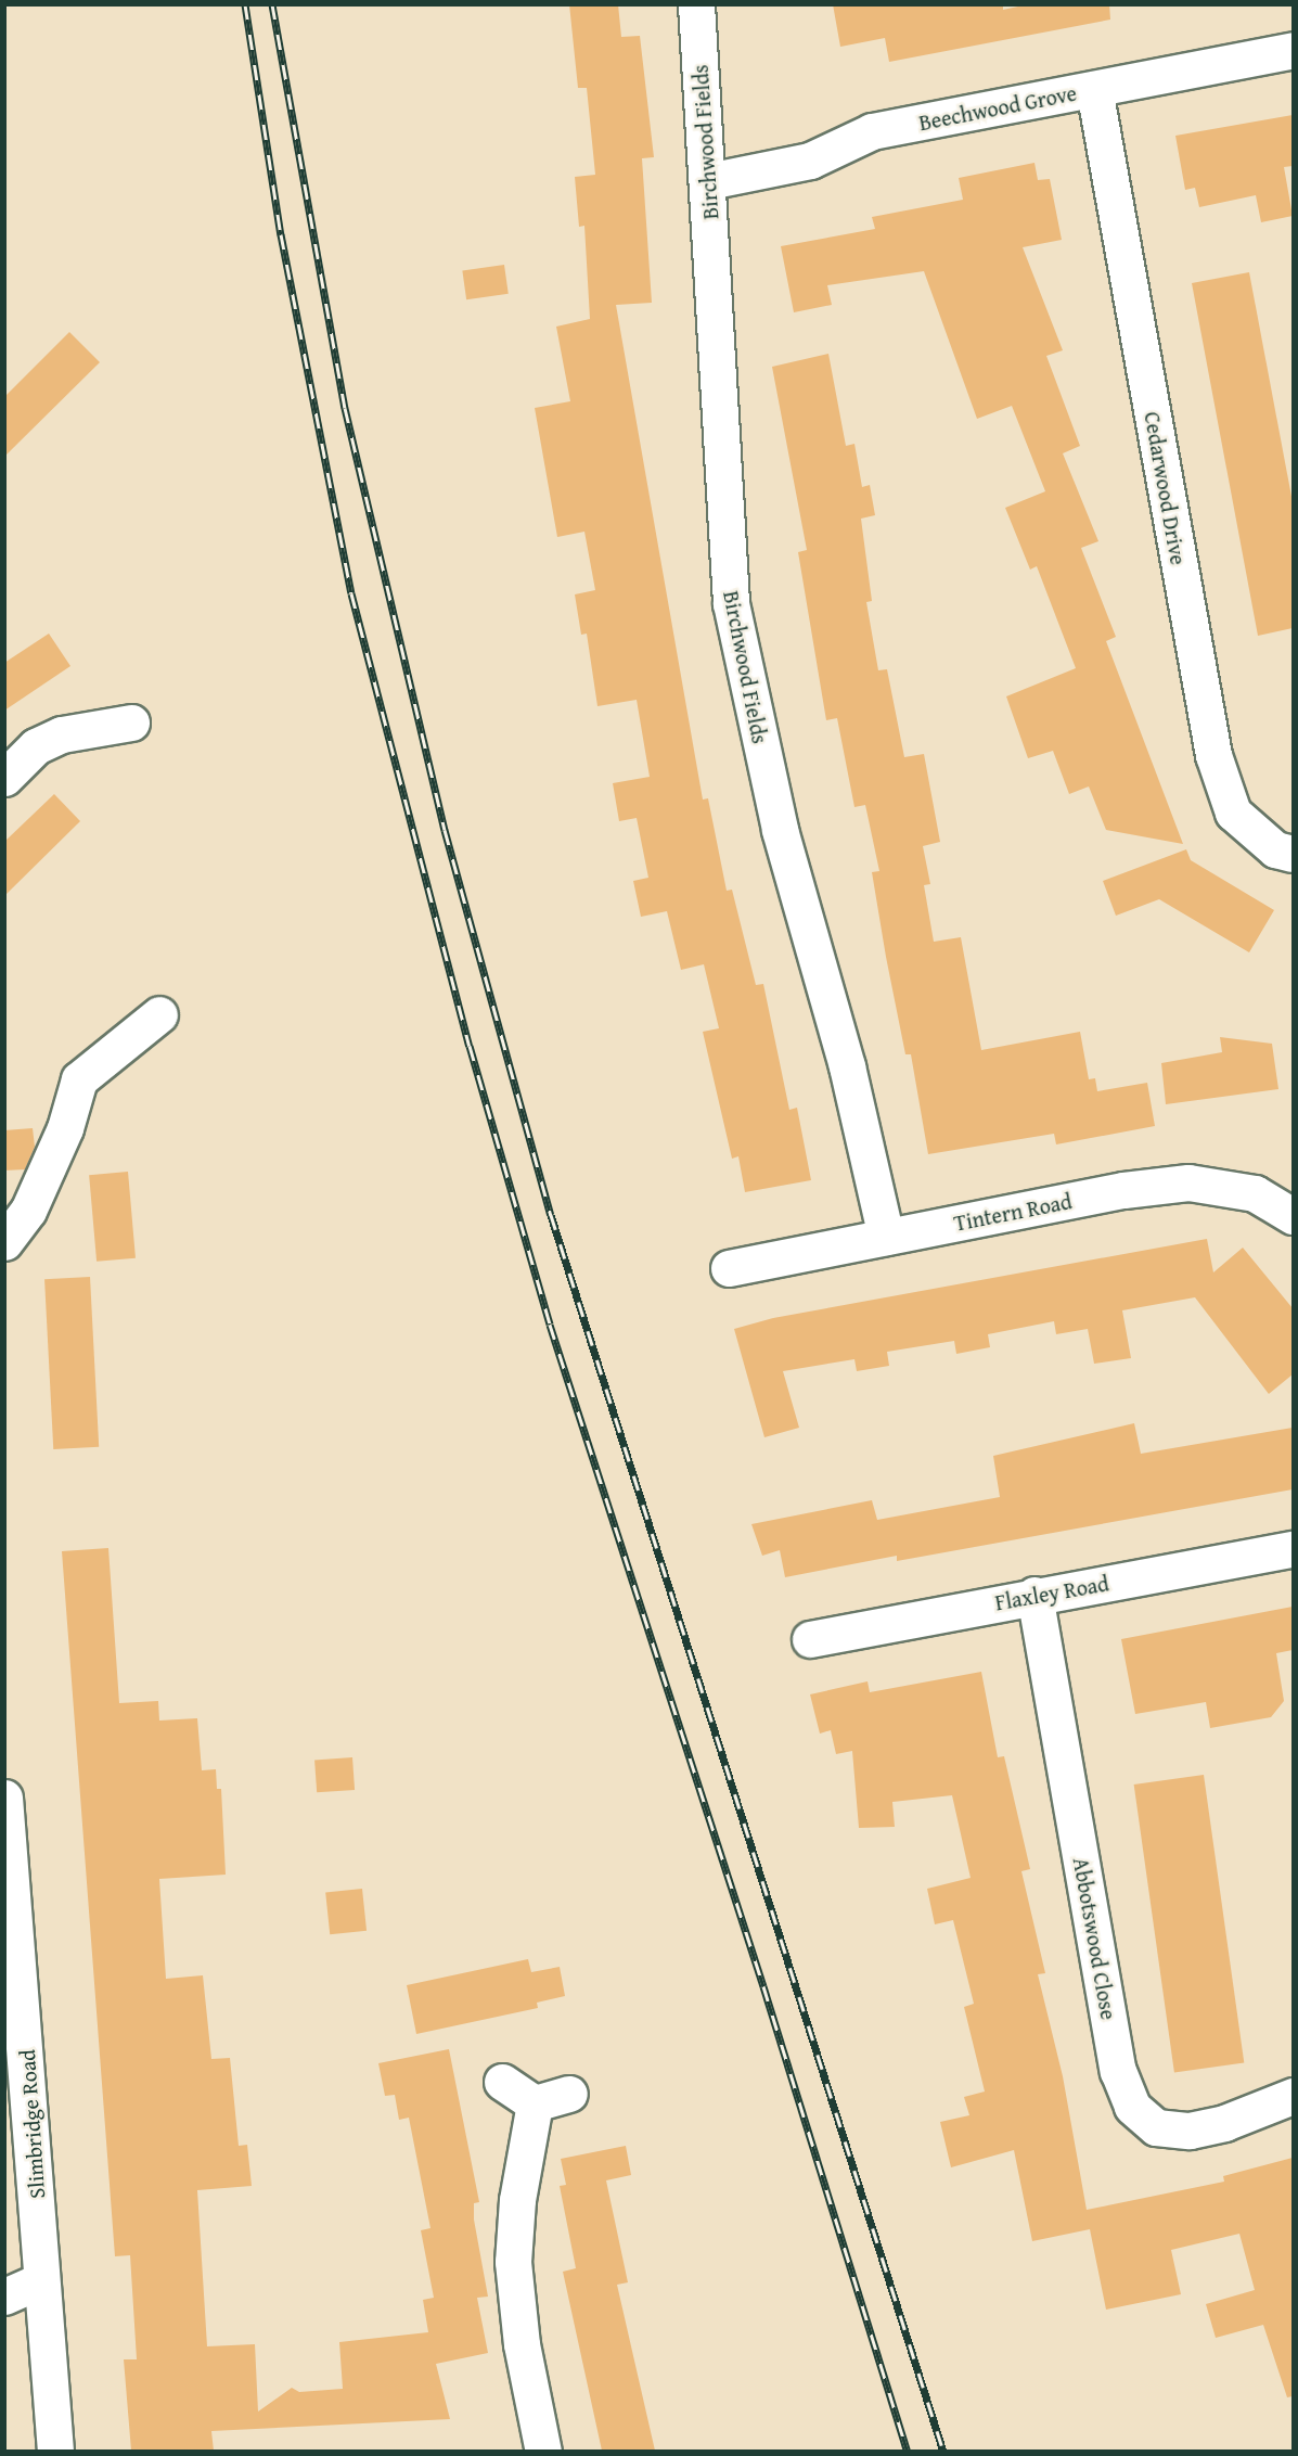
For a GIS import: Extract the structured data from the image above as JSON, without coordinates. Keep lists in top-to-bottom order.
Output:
{
  "streets": {
    "street": [
      "Beechwood Grove",
      "Birchwood Fields",
      "Cedarwood Drive",
      "Tintern Road",
      "Flaxley Road",
      "Abbotswood Close",
      "Slimbridge Road"
    ]
  },
  "crossings": [
    ["Beechwood Grove", "Birchwood Fields"],
    ["Beechwood Grove", "Cedarwood Drive"],
    ["Birchwood Fields", "Tintern Road"],
    ["Flaxley Road", "Abbotswood Close"]
  ]
}
